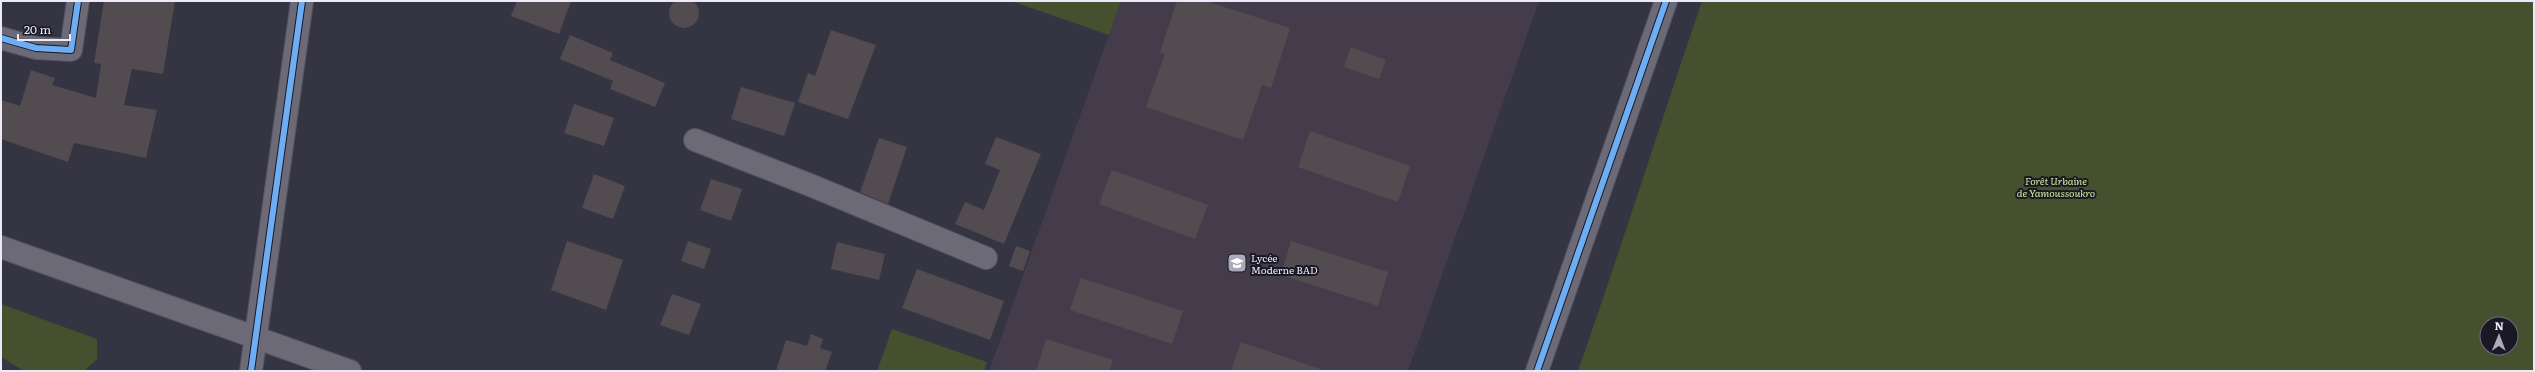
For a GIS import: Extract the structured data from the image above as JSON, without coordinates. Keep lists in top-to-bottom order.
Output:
{
  "parks": ["Forêt Urbaine de Yamoussoukro"],
  "places": {
    "school or university": ["Lycée Moderne BAD"]
  },
  "scale_bar": "20 m",
  "north": "top"
}
